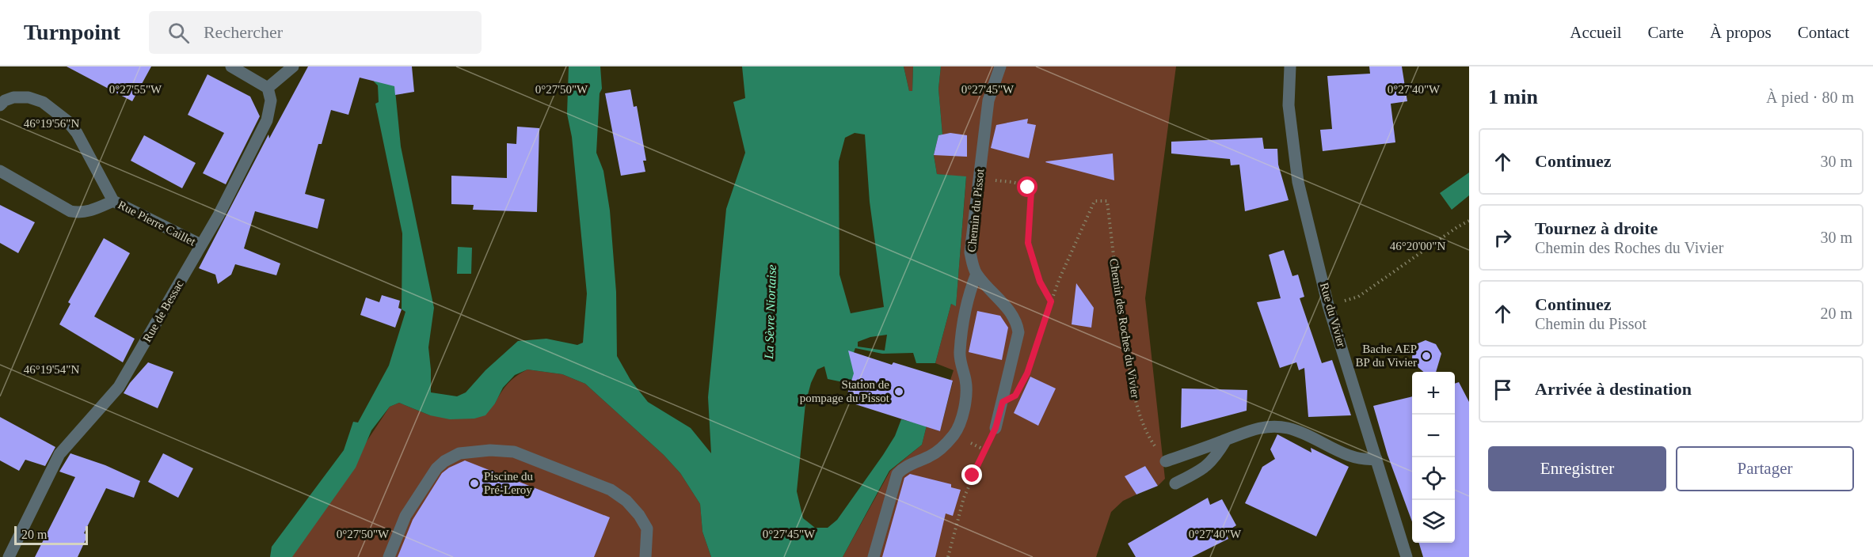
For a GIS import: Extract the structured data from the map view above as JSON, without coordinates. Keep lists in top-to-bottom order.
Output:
{
  "streets": {
    "street": [
      "Chemin du Pissot",
      "Rue Pierre Caillet",
      "Rue de Bessac",
      "Rue du Vivier"
    ],
    "path": ["Chemin des Roches du Vivier"]
  },
  "crossings": [
    ["Rue Pierre Caillet", "Rue de Bessac"]
  ],
  "water": ["La Sèvre Niortaise"],
  "places": ["Bache AEP BP du Vivier", "Station de pompage du Pissot", "Piscine du Pré-Leroy"],
  "scale_bar": "20 m",
  "page": {
    "header": "Turnpoint",
    "search": "Rechercher",
    "nav": [
      "Accueil",
      "Carte",
      "À propos",
      "Contact"
    ],
    "heading": ["1 min", "À pied · 80 m"],
    "list": [
      ["Continuez", "30 m"],
      ["Tournez à droite", "Chemin des Roches du Vivier", "30 m"],
      ["Continuez", "Chemin du Pissot", "20 m"],
      "Arrivée à destination"
    ],
    "map_buttons": ["+", "−"],
    "buttons": ["Enregistrer", "Partager"],
    "scale": "20 m"
  },
  "coordinates": [
    "0°27'55\"W",
    "0°27'50\"W",
    "0°27'45\"W",
    "0°27'40\"W",
    "46°19'56\"N",
    "46°20'00\"N",
    "46°19'54\"N"
  ]
}
